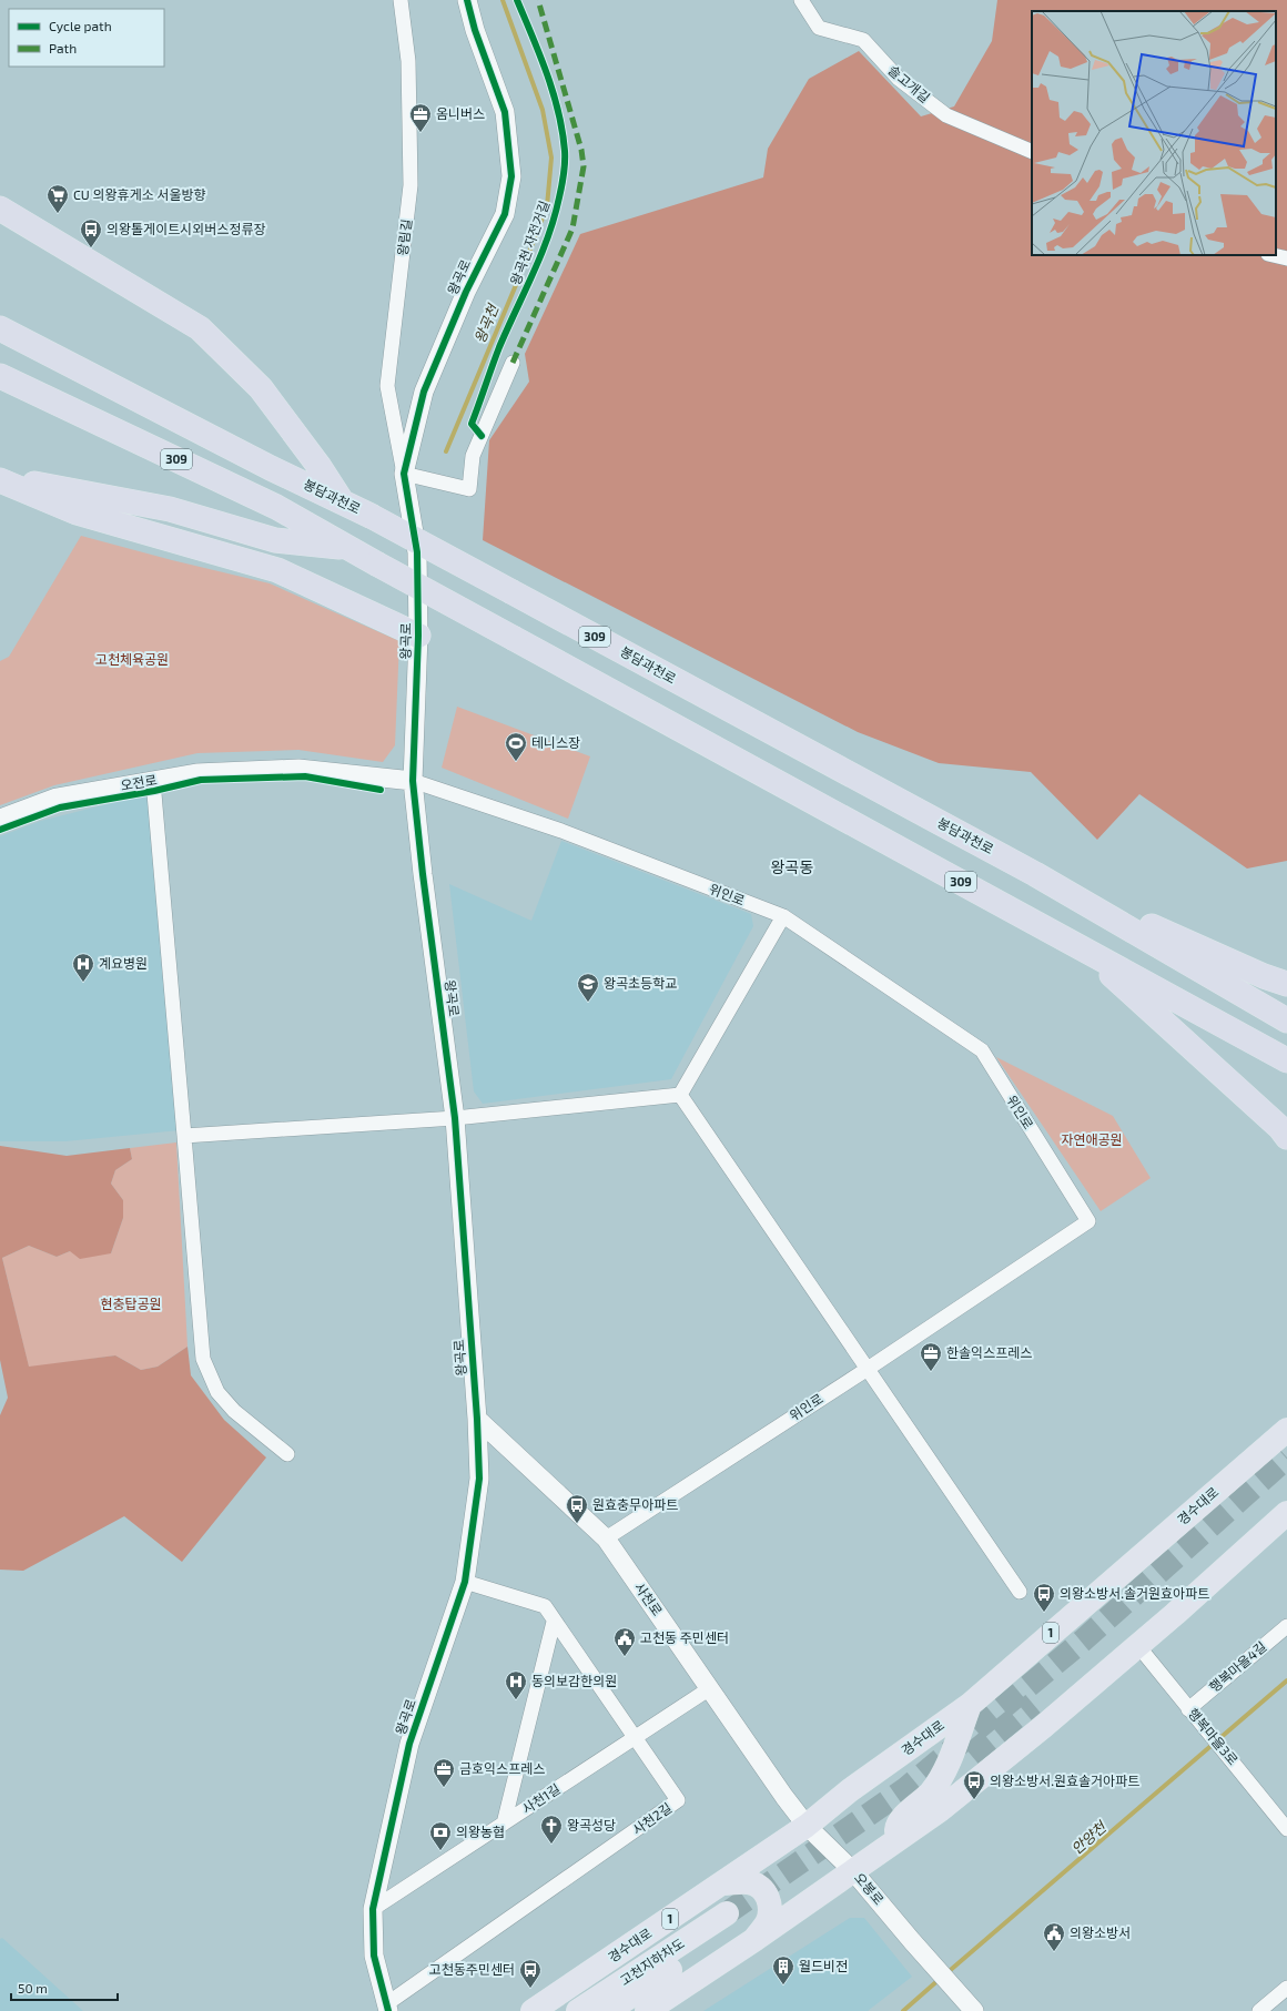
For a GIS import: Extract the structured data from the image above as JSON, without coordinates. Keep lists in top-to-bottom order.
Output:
{
  "streets": {
    "highway": ["309", "봉담과천로"],
    "main road": ["경수대로", "1", "고천지하차도"],
    "street": [
      "솔고개길",
      "왕림길",
      "왕곡로",
      "오전로",
      "위인로",
      "사천로",
      "행복마을4길",
      "행복마을3로",
      "사천1길",
      "사천2길",
      "오봉로"
    ],
    "cycle path": ["왕곡천 자전거길"]
  },
  "crossings": [
    ["왕림길", "왕곡로"],
    ["왕곡로", "오전로"],
    ["왕곡로", "위인로"],
    ["왕곡로", "사천로"],
    ["왕곡로", "사천1길"],
    ["왕곡로", "사천2길"],
    ["오전로", "위인로"],
    ["위인로", "사천로"],
    ["경수대로", "사천로"],
    ["경수대로", "오봉로"],
    ["사천로", "사천1길"],
    ["사천로", "오봉로"],
    ["행복마을4길", "행복마을3로"],
    ["사천1길", "사천2길"]
  ],
  "districts": ["왕곡동"],
  "water": ["왕곡천", "안양천"],
  "parks": ["고천체육공원", "자연애공원", "현충탑공원"],
  "places": {
    "office": ["옴니버스", "한솔익스프레스", "금호익스프레스"],
    "supermarket": ["CU 의왕휴게소 서울방향"],
    "bus stop": [
      "의왕톨게이트시외버스정류장",
      "원효충무아파트",
      "의왕소방서.솔거원효아파트",
      "의왕소방서.원효솔거아파트",
      "고천동주민센터"
    ],
    "sports": ["테니스장"],
    "hospital": ["계요병원", "동의보감한의원"],
    "school or university": ["왕곡초등학교"],
    "public building": ["고천동 주민센터", "의왕소방서"],
    "church": ["왕곡성당"],
    "bank": ["의왕농협"],
    "building": ["월드비전"]
  },
  "legend": ["Cycle path", "Path"],
  "scale_bar": "50 m"
}
